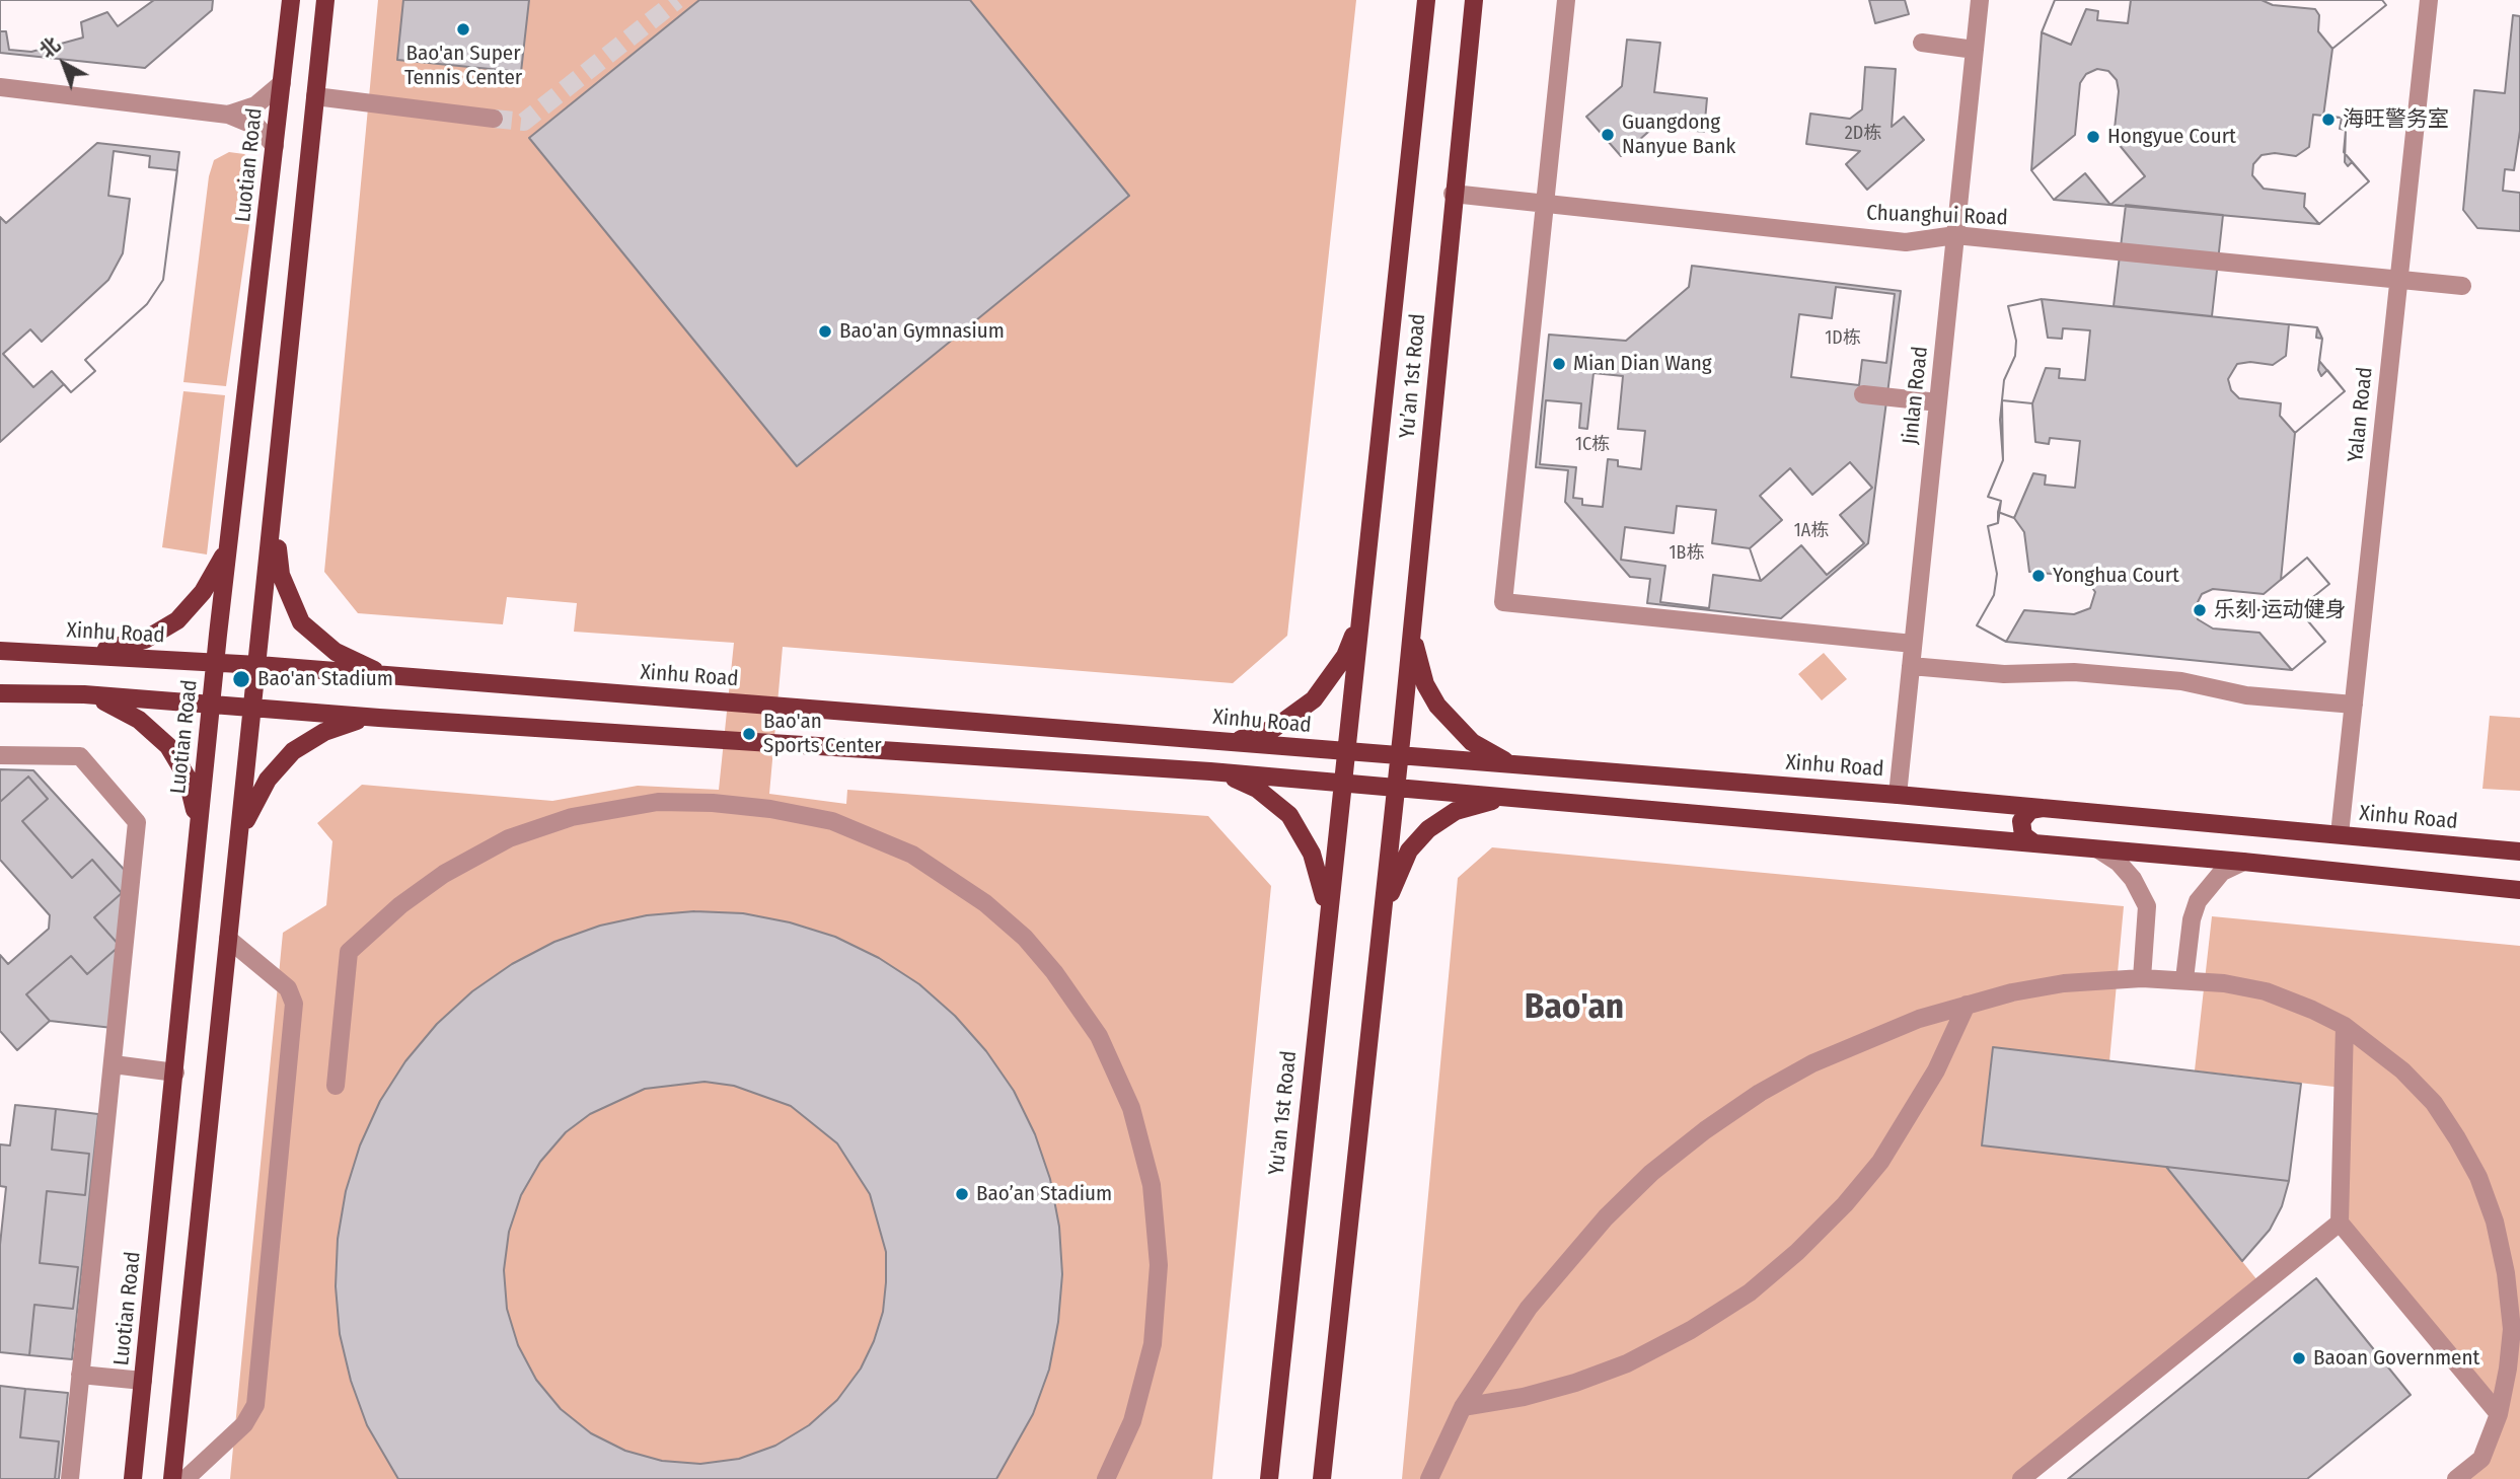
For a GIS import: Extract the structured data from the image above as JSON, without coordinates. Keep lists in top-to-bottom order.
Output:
{
  "streets": {
    "main road": [
      "Luotian Road",
      "Yu’an 1st Road",
      "Xinhu Road",
      "Yu'an 1st Road"
    ],
    "street": ["Chuanghui Road", "Jinlan Road", "Yalan Road"]
  },
  "crossings": [
    ["Luotian Road", "Xinhu Road"],
    ["Chuanghui Road", "Yu’an 1st Road"],
    ["Chuanghui Road", "Jinlan Road"],
    ["Chuanghui Road", "Yalan Road"],
    ["Yu’an 1st Road", "Xinhu Road"],
    ["Yu’an 1st Road", "Yu'an 1st Road"],
    ["Jinlan Road", "Xinhu Road"],
    ["Yalan Road", "Xinhu Road"],
    ["Xinhu Road", "Yu'an 1st Road"]
  ],
  "districts": ["Bao'an"],
  "places": [
    "Bao'an Super Tennis Center",
    "海旺警务室",
    "Guangdong Nanyue Bank",
    "Hongyue Court",
    "Bao'an Gymnasium",
    "Mian Dian Wang",
    "Yonghua Court",
    "乐刻·运动健身",
    "Bao'an Stadium",
    "Bao'an Sports Center",
    "Bao’an Stadium",
    "Baoan Government"
  ],
  "house_numbers": [
    "2D栋",
    "1D栋",
    "1C栋",
    "1A栋",
    "1B栋"
  ],
  "north": "top left"
}
